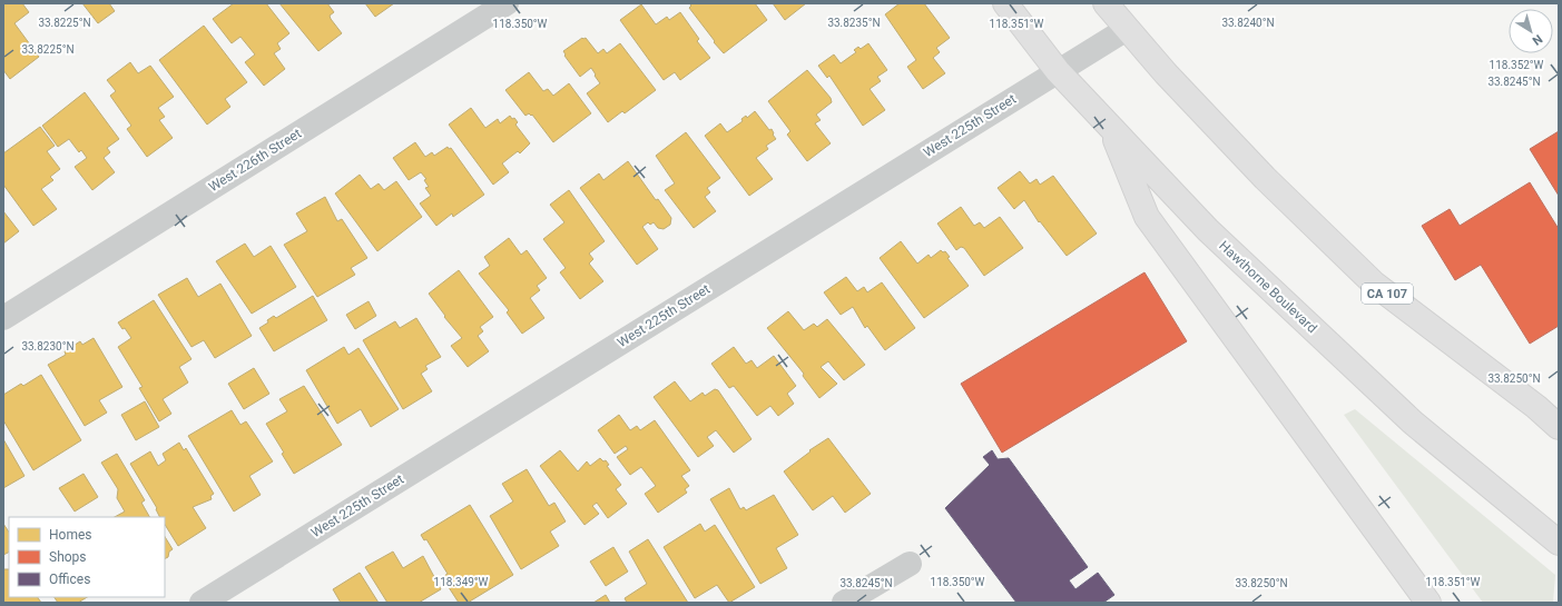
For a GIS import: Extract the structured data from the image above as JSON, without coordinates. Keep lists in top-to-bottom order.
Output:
{
  "streets": {
    "main road": ["Hawthorne Boulevard", "CA 107"],
    "street": ["West 225th Street", "West 226th Street"]
  },
  "crossings": [
    ["West 225th Street", "Hawthorne Boulevard"],
    ["West 225th Street", "CA 107"]
  ],
  "legend": ["Homes", "Shops", "Offices"],
  "north": "bottom right",
  "coordinates": [
    "33.8225°N",
    "33.8235°N",
    "33.8240°N",
    "118.350°W",
    "118.351°W",
    "118.352°W",
    "33.8245°N",
    "33.8230°N",
    "33.8250°N",
    "118.349°W"
  ]
}
